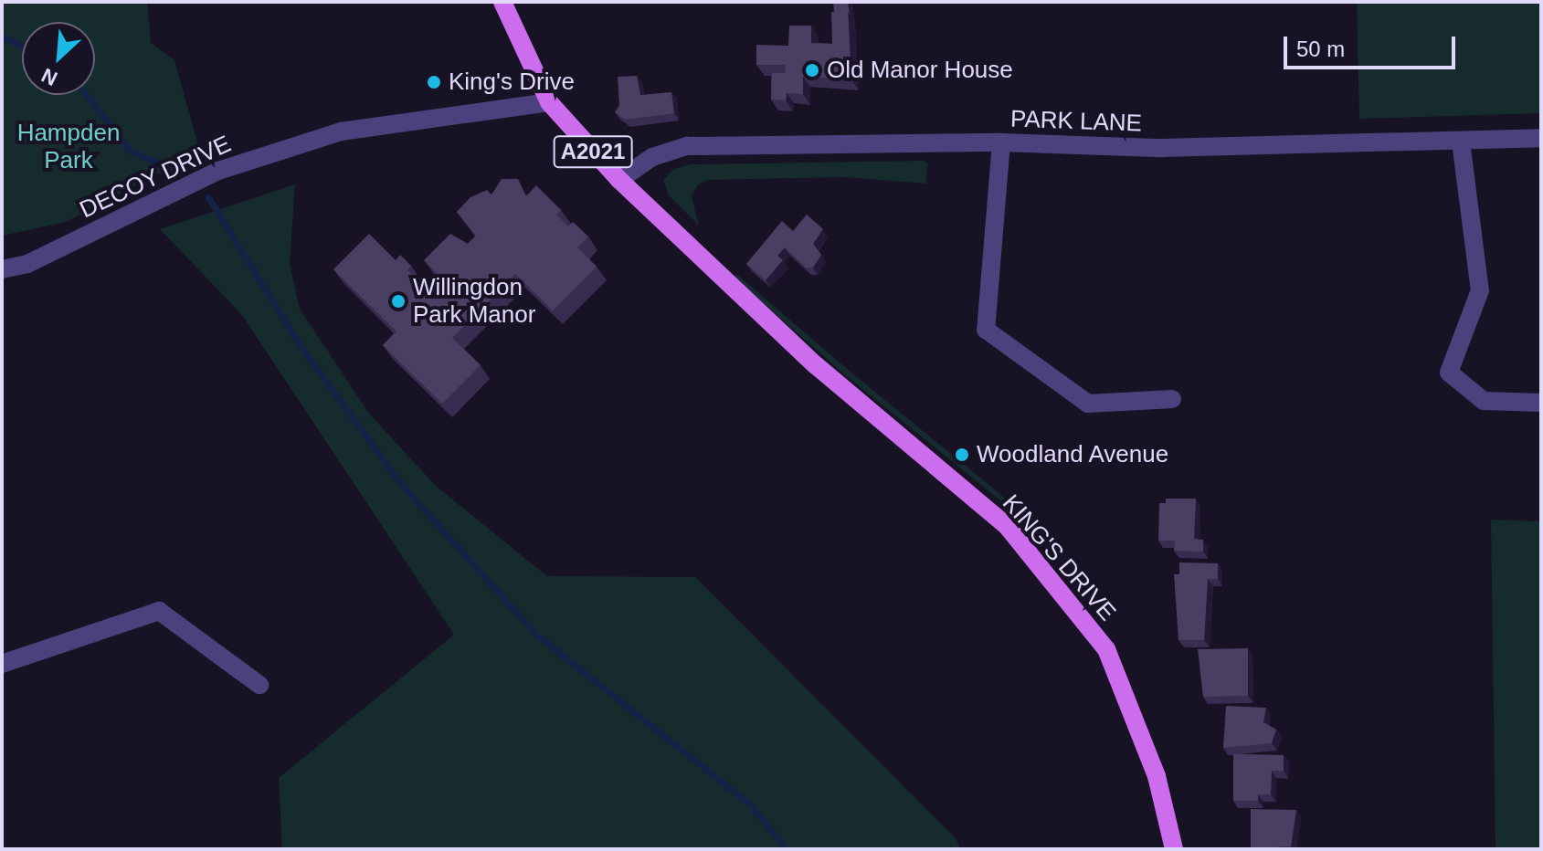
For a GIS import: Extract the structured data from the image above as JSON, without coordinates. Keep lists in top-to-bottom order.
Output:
{
  "streets": {
    "main road": ["A2021", "KING'S DRIVE"],
    "street": ["PARK LANE", "DECOY DRIVE"]
  },
  "crossings": [
    ["PARK LANE", "KING'S DRIVE"],
    ["DECOY DRIVE", "KING'S DRIVE"]
  ],
  "parks": ["Hampden Park"],
  "places": [
    "Old Manor House",
    "King's Drive",
    "Willingdon Park Manor",
    "Woodland Avenue"
  ],
  "scale_bar": "50 m",
  "north": "bottom left"
}
